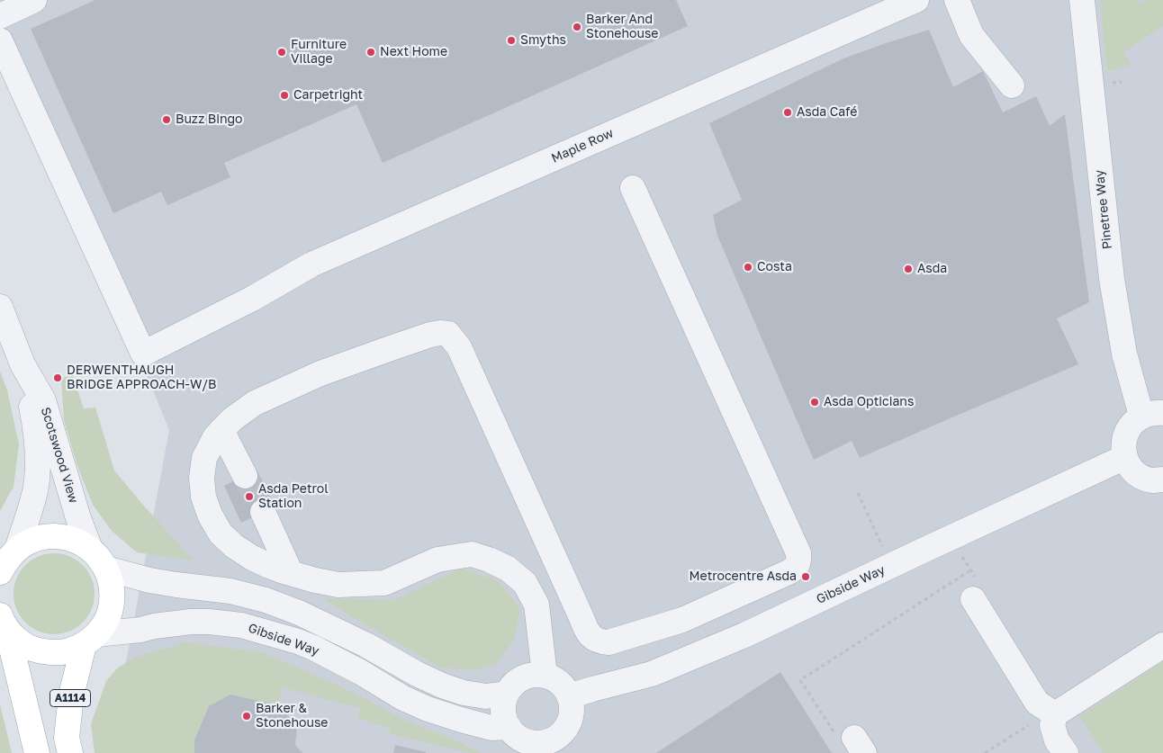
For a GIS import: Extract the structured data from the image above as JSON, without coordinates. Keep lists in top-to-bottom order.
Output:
{
  "streets": {
    "main road": ["A1114"],
    "street": [
      "Maple Row",
      "Pinetree Way",
      "Scotswood View",
      "Gibside Way"
    ]
  },
  "crossings": [
    ["Gibside Way", "A1114"]
  ],
  "places": [
    "Barker And Stonehouse",
    "Smyths",
    "Furniture Village",
    "Next Home",
    "Carpetright",
    "Asda Café",
    "Buzz Bingo",
    "Costa",
    "Asda",
    "DERWENTHAUGH BRIDGE APPROACH-W/B",
    "Asda Opticians",
    "Asda Petrol Station",
    "Metrocentre Asda",
    "Barker & Stonehouse"
  ]
}
